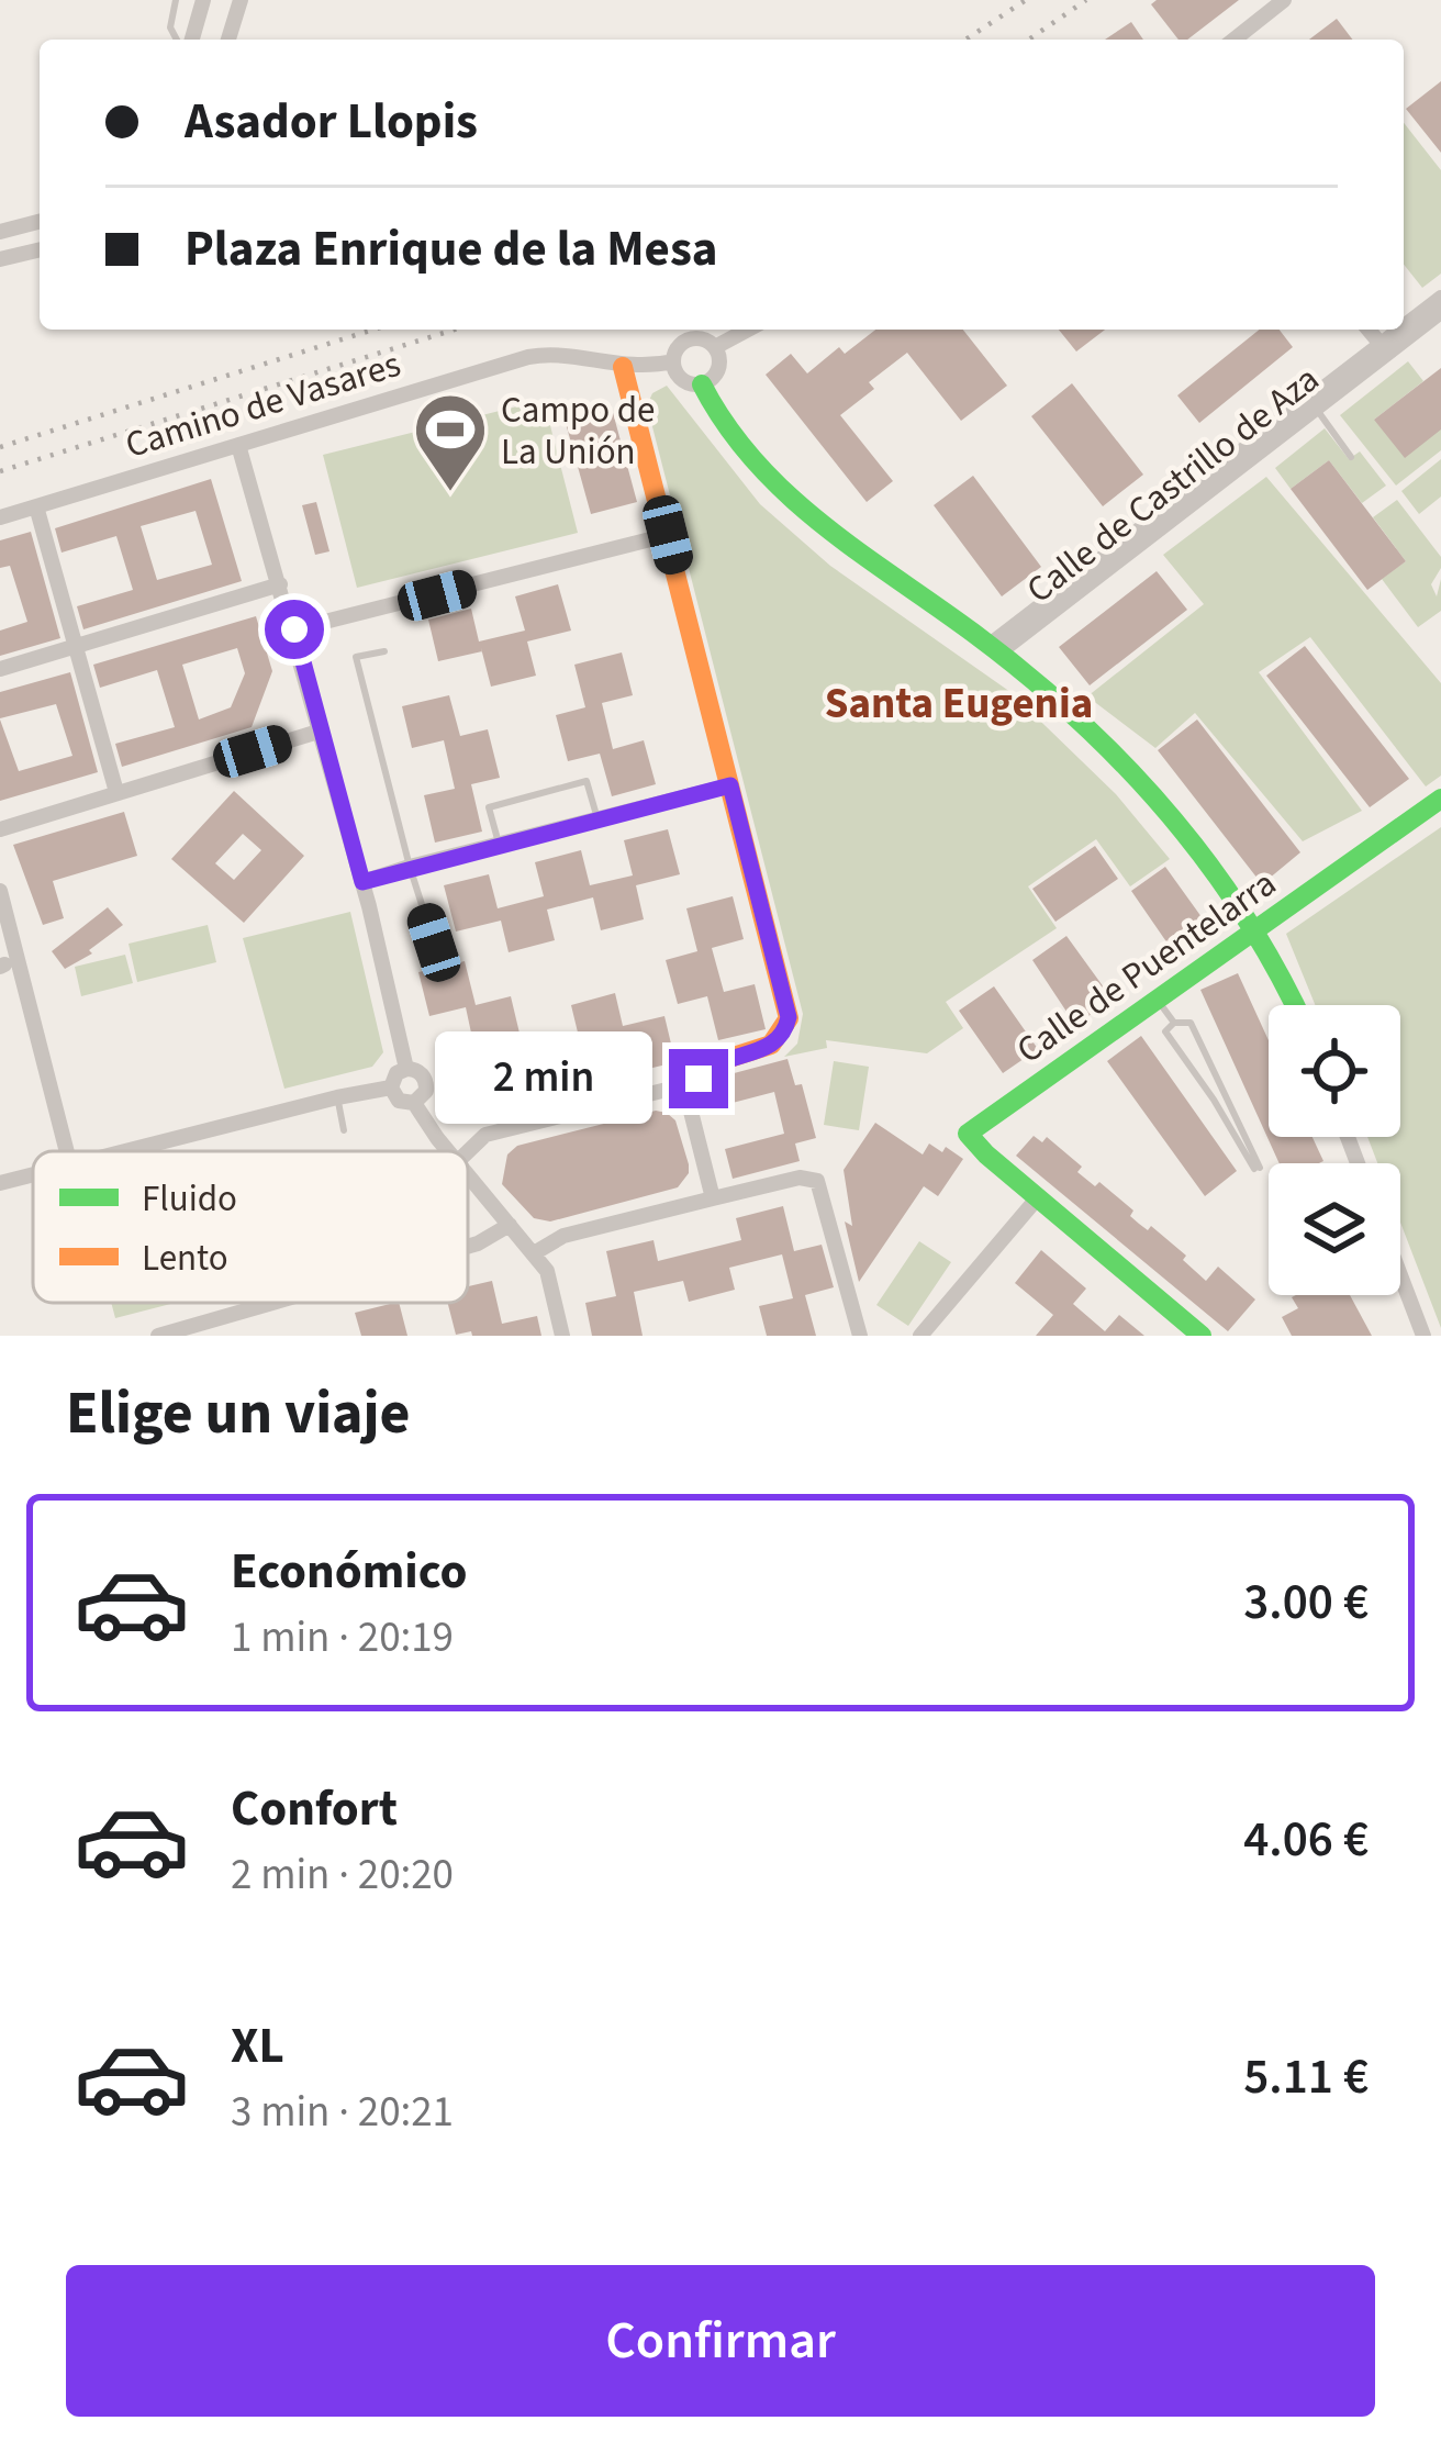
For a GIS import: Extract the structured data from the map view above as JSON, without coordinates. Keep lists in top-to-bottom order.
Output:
{
  "streets": {
    "street": ["Camino de Vasares", "Calle de Castrillo de Aza", "Calle de Puentelarra"]
  },
  "districts": ["Santa Eugenia"],
  "places": {
    "sports": ["Campo de La Unión"]
  },
  "legend": ["Fluido", "Lento"],
  "page": {
    "banner": ["Asador Llopis", "Plaza Enrique de la Mesa"],
    "bubble": "2 min",
    "heading": "Elige un viaje",
    "list": [
      {
        "name": "Económico",
        "note": "1 min · 20:19",
        "value": "3.00 €"
      },
      {
        "name": "Confort",
        "note": "2 min · 20:20",
        "value": "4.06 €"
      },
      {
        "name": "XL",
        "note": "3 min · 20:21",
        "value": "5.11 €"
      }
    ],
    "buttons": "Confirmar"
  }
}
